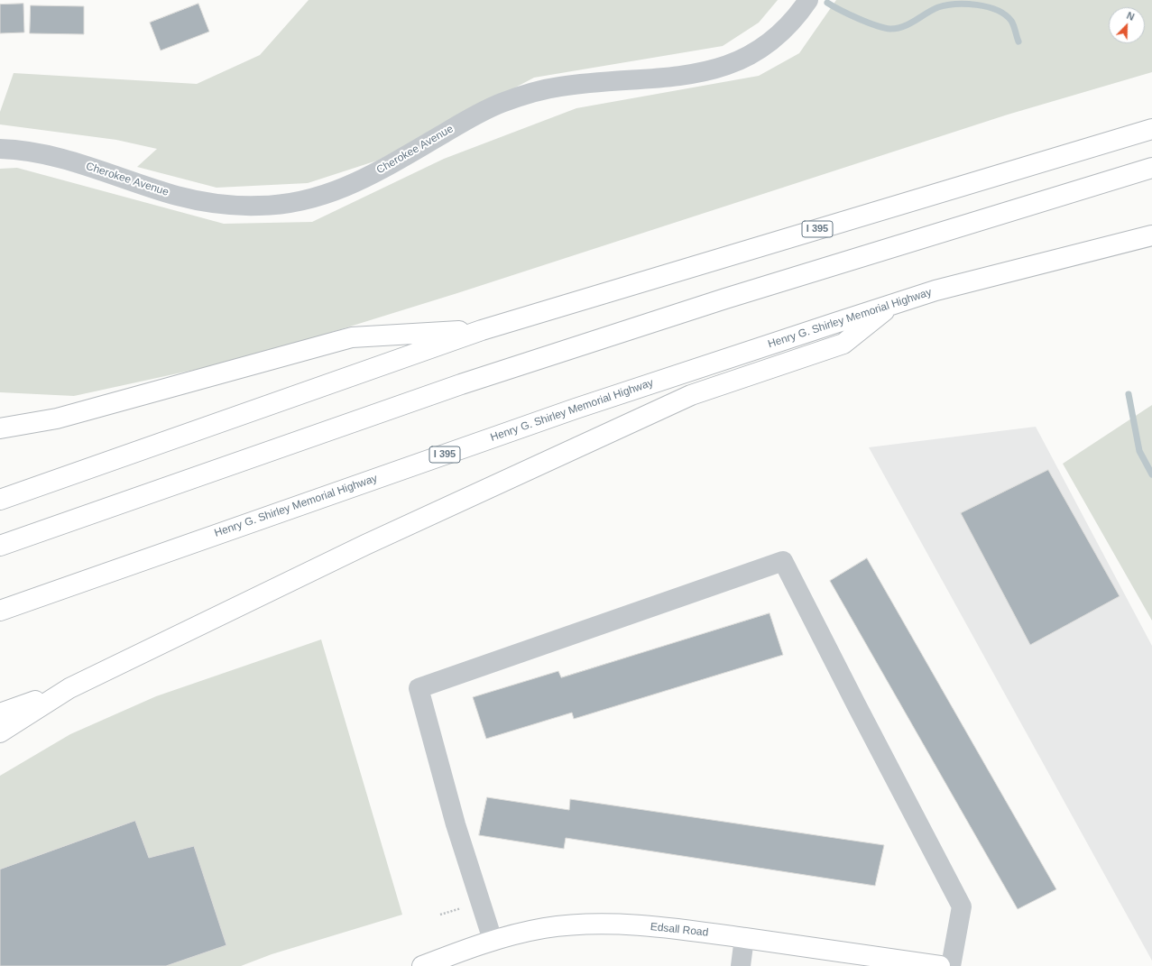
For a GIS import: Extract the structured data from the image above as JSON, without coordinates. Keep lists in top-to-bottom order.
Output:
{
  "streets": {
    "main road": ["I 395", "Henry G. Shirley Memorial Highway", "Edsall Road"],
    "street": ["Cherokee Avenue"]
  },
  "north": "top right"
}
